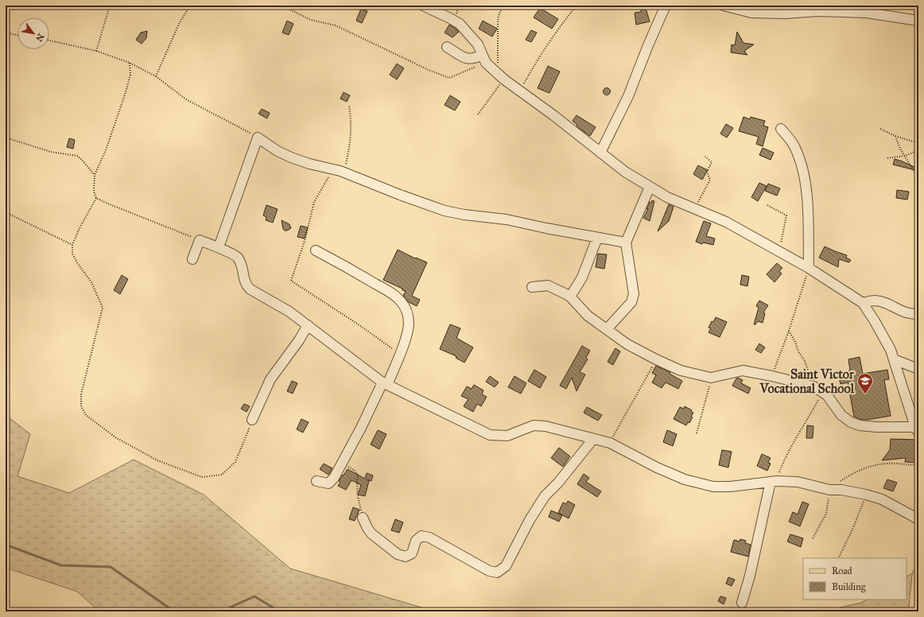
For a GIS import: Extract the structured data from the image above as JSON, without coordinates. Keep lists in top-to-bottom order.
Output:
{
  "places": {
    "school or university": ["Saint Victor Vocational School"]
  },
  "legend": ["Road", "Building"],
  "north": "bottom right"
}
